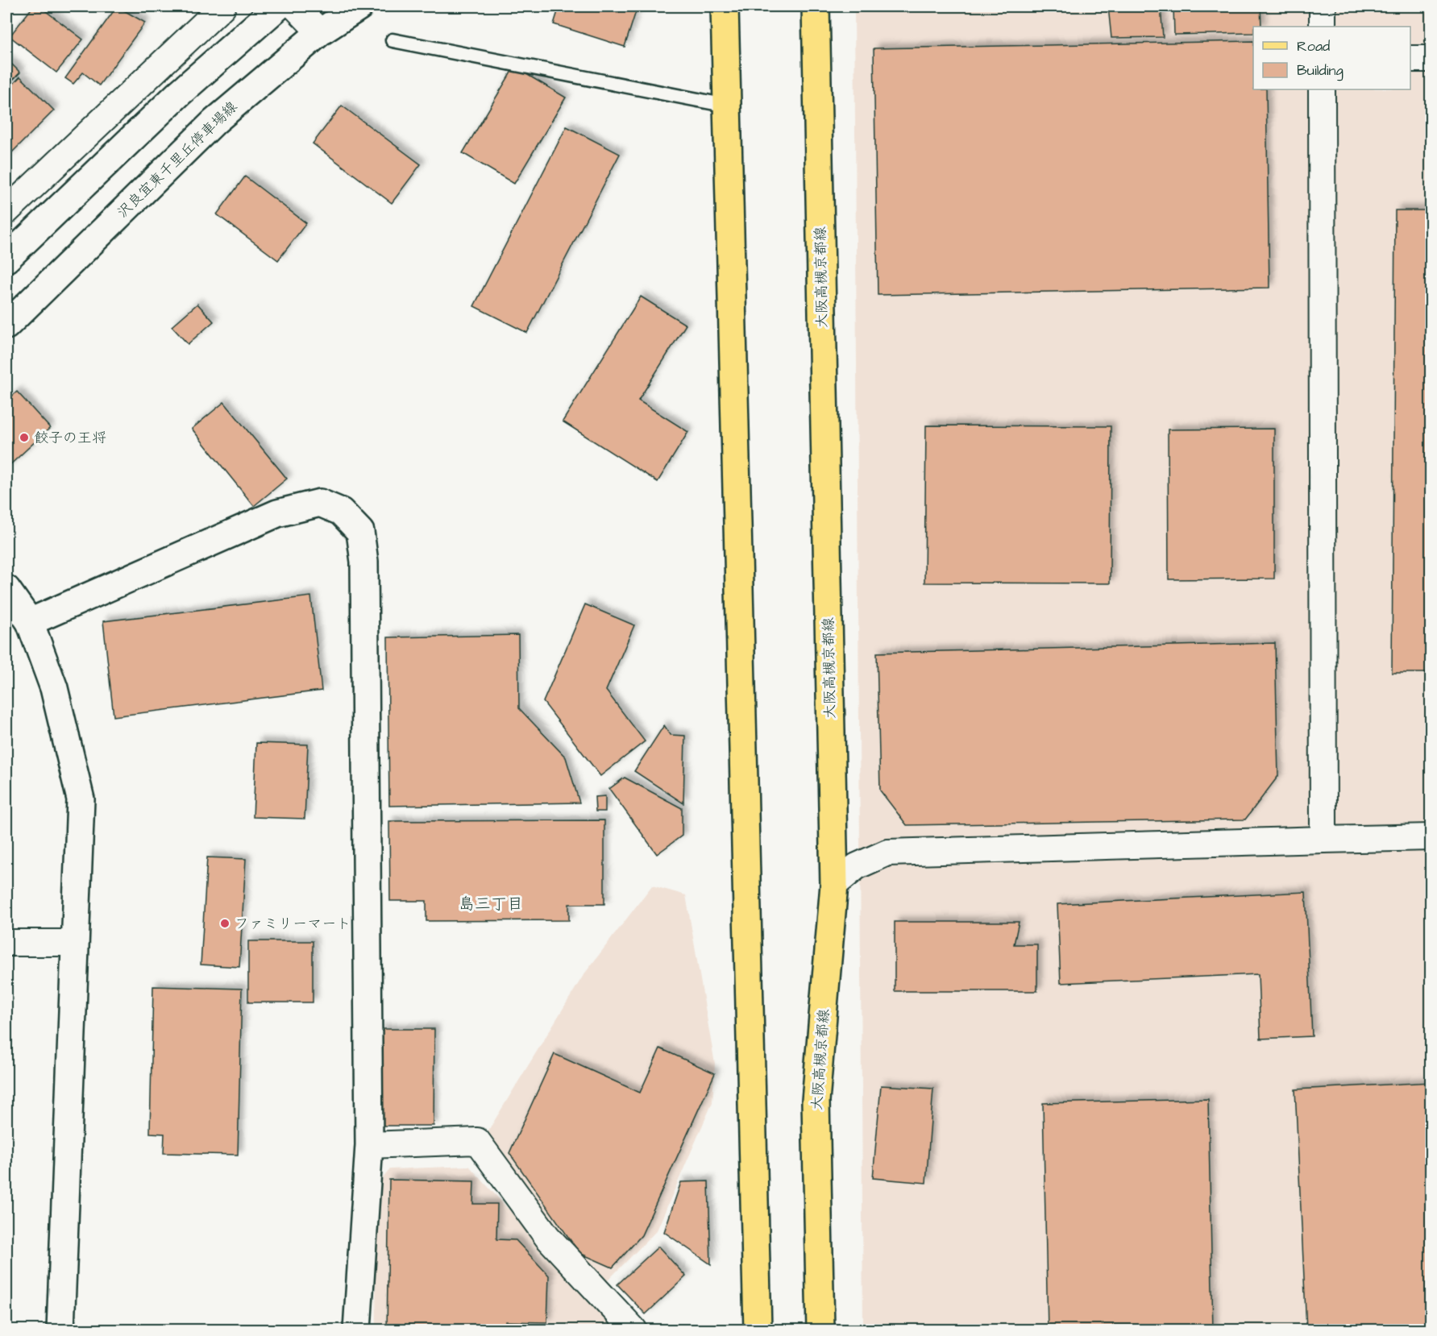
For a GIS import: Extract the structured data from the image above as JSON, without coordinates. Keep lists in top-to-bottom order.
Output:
{
  "streets": {
    "main road": ["大阪高槻京都線"],
    "street": ["沢良宜東千里丘停車場線"]
  },
  "districts": ["島三丁目"],
  "places": ["餃子の王将", "ファミリーマート"],
  "legend": ["Road", "Building"]
}
